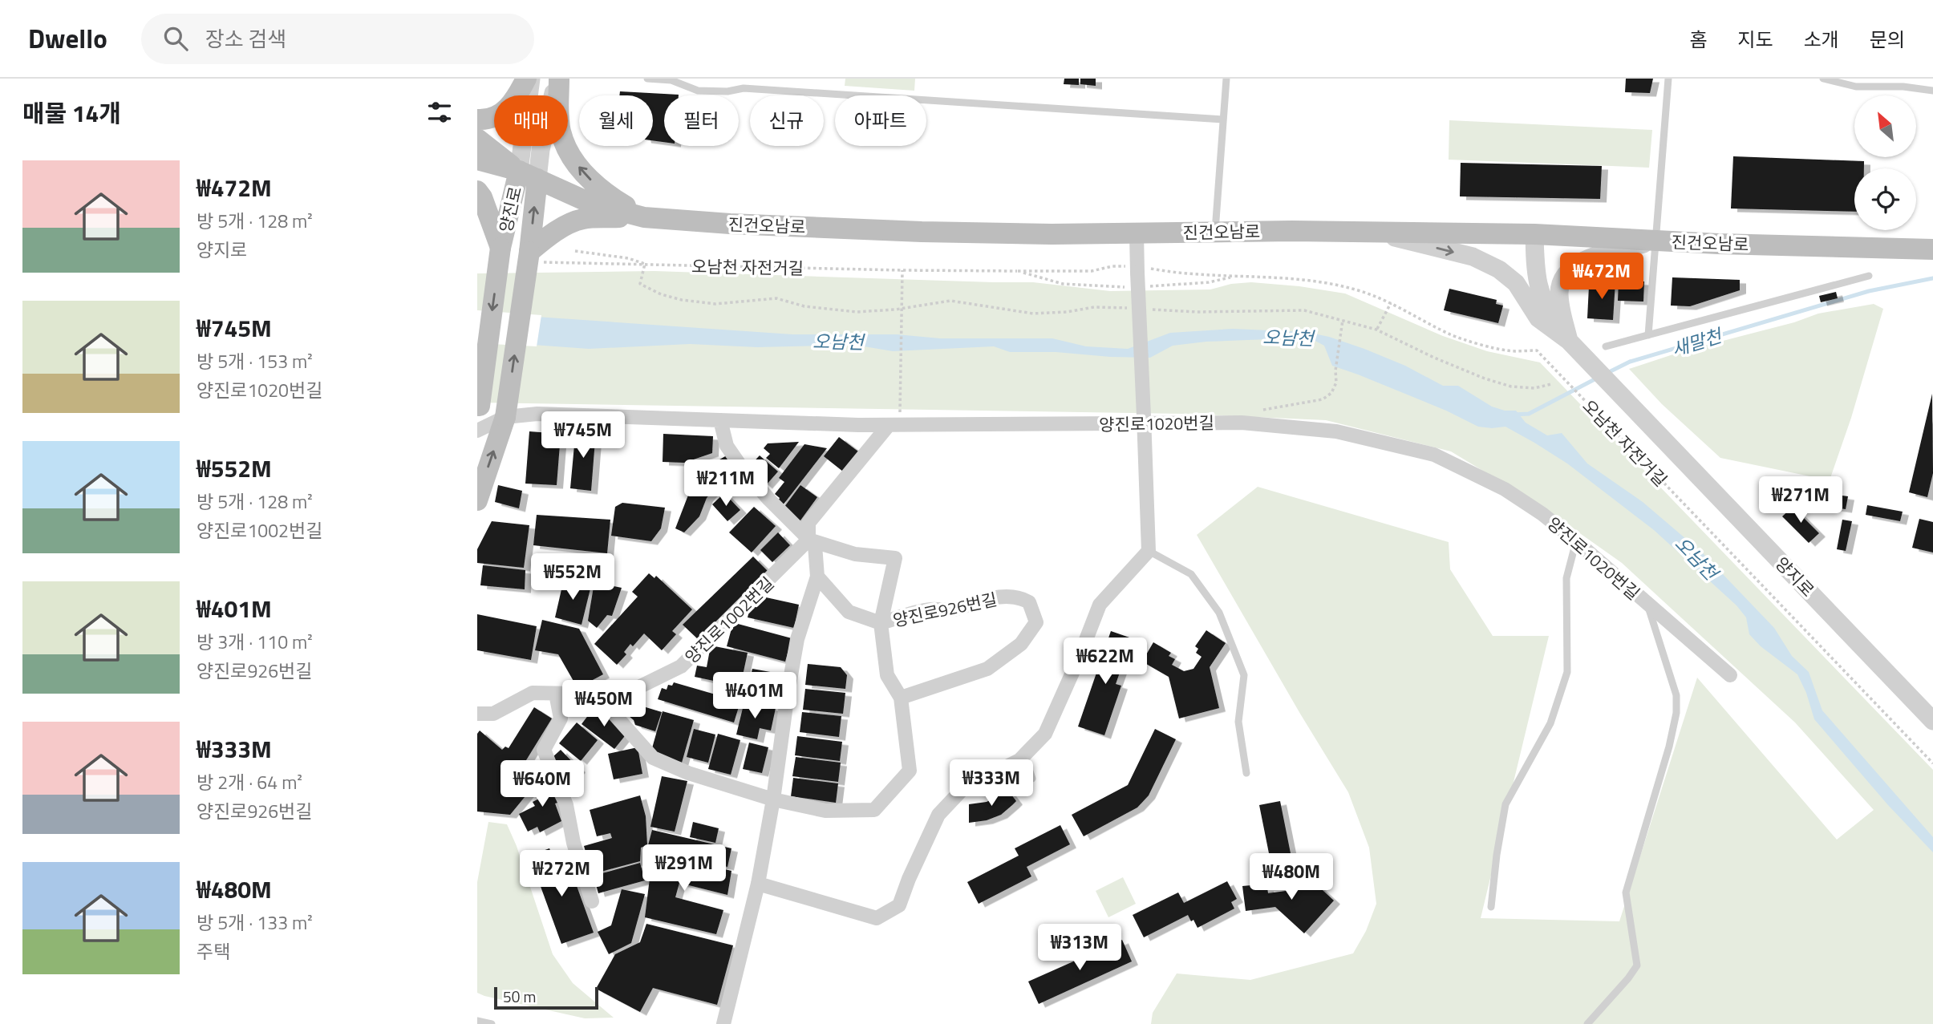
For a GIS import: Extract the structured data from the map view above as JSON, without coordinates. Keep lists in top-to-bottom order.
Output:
{
  "streets": {
    "main road": ["양진로", "진건오남로"],
    "street": [
      "양진로1020번길",
      "양지로",
      "양진로926번길",
      "양진로1002번길"
    ],
    "path": ["오남천 자전거길"]
  },
  "crossings": [
    ["양진로", "진건오남로"],
    ["양진로", "오남천 자전거길"],
    ["양진로", "양진로1020번길"],
    ["양진로1020번길", "양진로1002번길"],
    ["양진로926번길", "양진로1002번길"]
  ],
  "water": ["오남천", "새말천"],
  "scale_bar": "50 m",
  "north": "top left",
  "page": {
    "header": "Dwello",
    "search": "장소 검색",
    "nav": [
      "홈",
      "지도",
      "소개",
      "문의"
    ],
    "heading": "매물 14개",
    "chip": [
      "매매",
      "월세",
      "필터",
      "신규",
      "아파트"
    ],
    "list": [
      {
        "name": "₩472M",
        "note": "방 5개 · 128 m² · 양지로"
      },
      {
        "name": "₩745M",
        "note": "방 5개 · 153 m² · 양진로1020번길"
      },
      {
        "name": "₩552M",
        "note": "방 5개 · 128 m² · 양진로1002번길"
      },
      {
        "name": "₩401M",
        "note": "방 3개 · 110 m² · 양진로926번길"
      },
      {
        "name": "₩333M",
        "note": "방 2개 · 64 m² · 양진로926번길"
      },
      {
        "name": "₩480M",
        "note": "방 5개 · 133 m² · 주택"
      }
    ],
    "price": [
      "₩472M",
      "₩745M",
      "₩211M",
      "₩271M",
      "₩552M",
      "₩622M",
      "₩401M",
      "₩450M",
      "₩333M",
      "₩640M",
      "₩291M",
      "₩272M",
      "₩480M",
      "₩313M"
    ],
    "scale": "50 m"
  }
}
